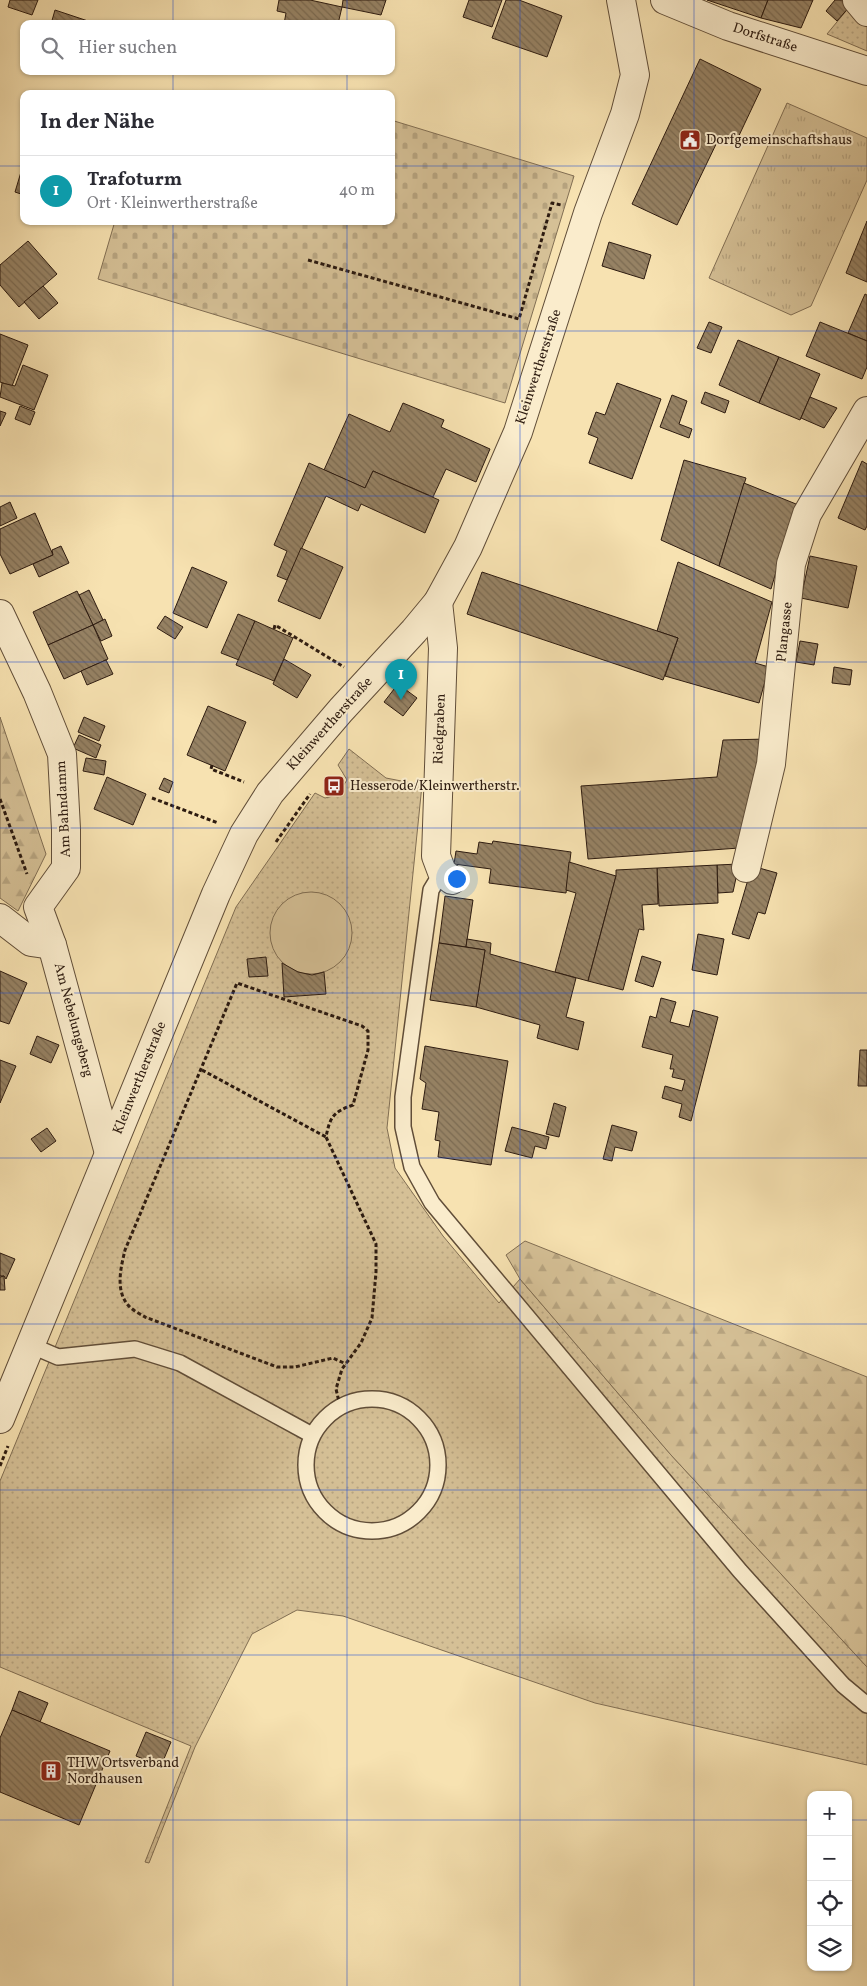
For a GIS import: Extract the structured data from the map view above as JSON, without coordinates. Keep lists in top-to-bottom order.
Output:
{
  "streets": {
    "street": [
      "Dorfstraße",
      "Kleinwertherstraße",
      "Plangasse",
      "Riedgraben",
      "Am Bahndamm",
      "Am Nebelungsberg"
    ]
  },
  "crossings": [
    ["Kleinwertherstraße", "Riedgraben"],
    ["Kleinwertherstraße", "Am Nebelungsberg"]
  ],
  "places": {
    "public building": ["Dorfgemeinschaftshaus"],
    "bus stop": ["Hesserode/Kleinwertherstr."],
    "building": ["THW Ortsverband Nordhausen"]
  },
  "page": {
    "search": "Hier suchen",
    "heading": "In der Nähe",
    "list": [
      {
        "mark": "1",
        "name": "Trafoturm",
        "note": "Ort · Kleinwertherstraße",
        "value": "40 m"
      }
    ],
    "pins": "1",
    "map_buttons": ["+", "−"]
  }
}
